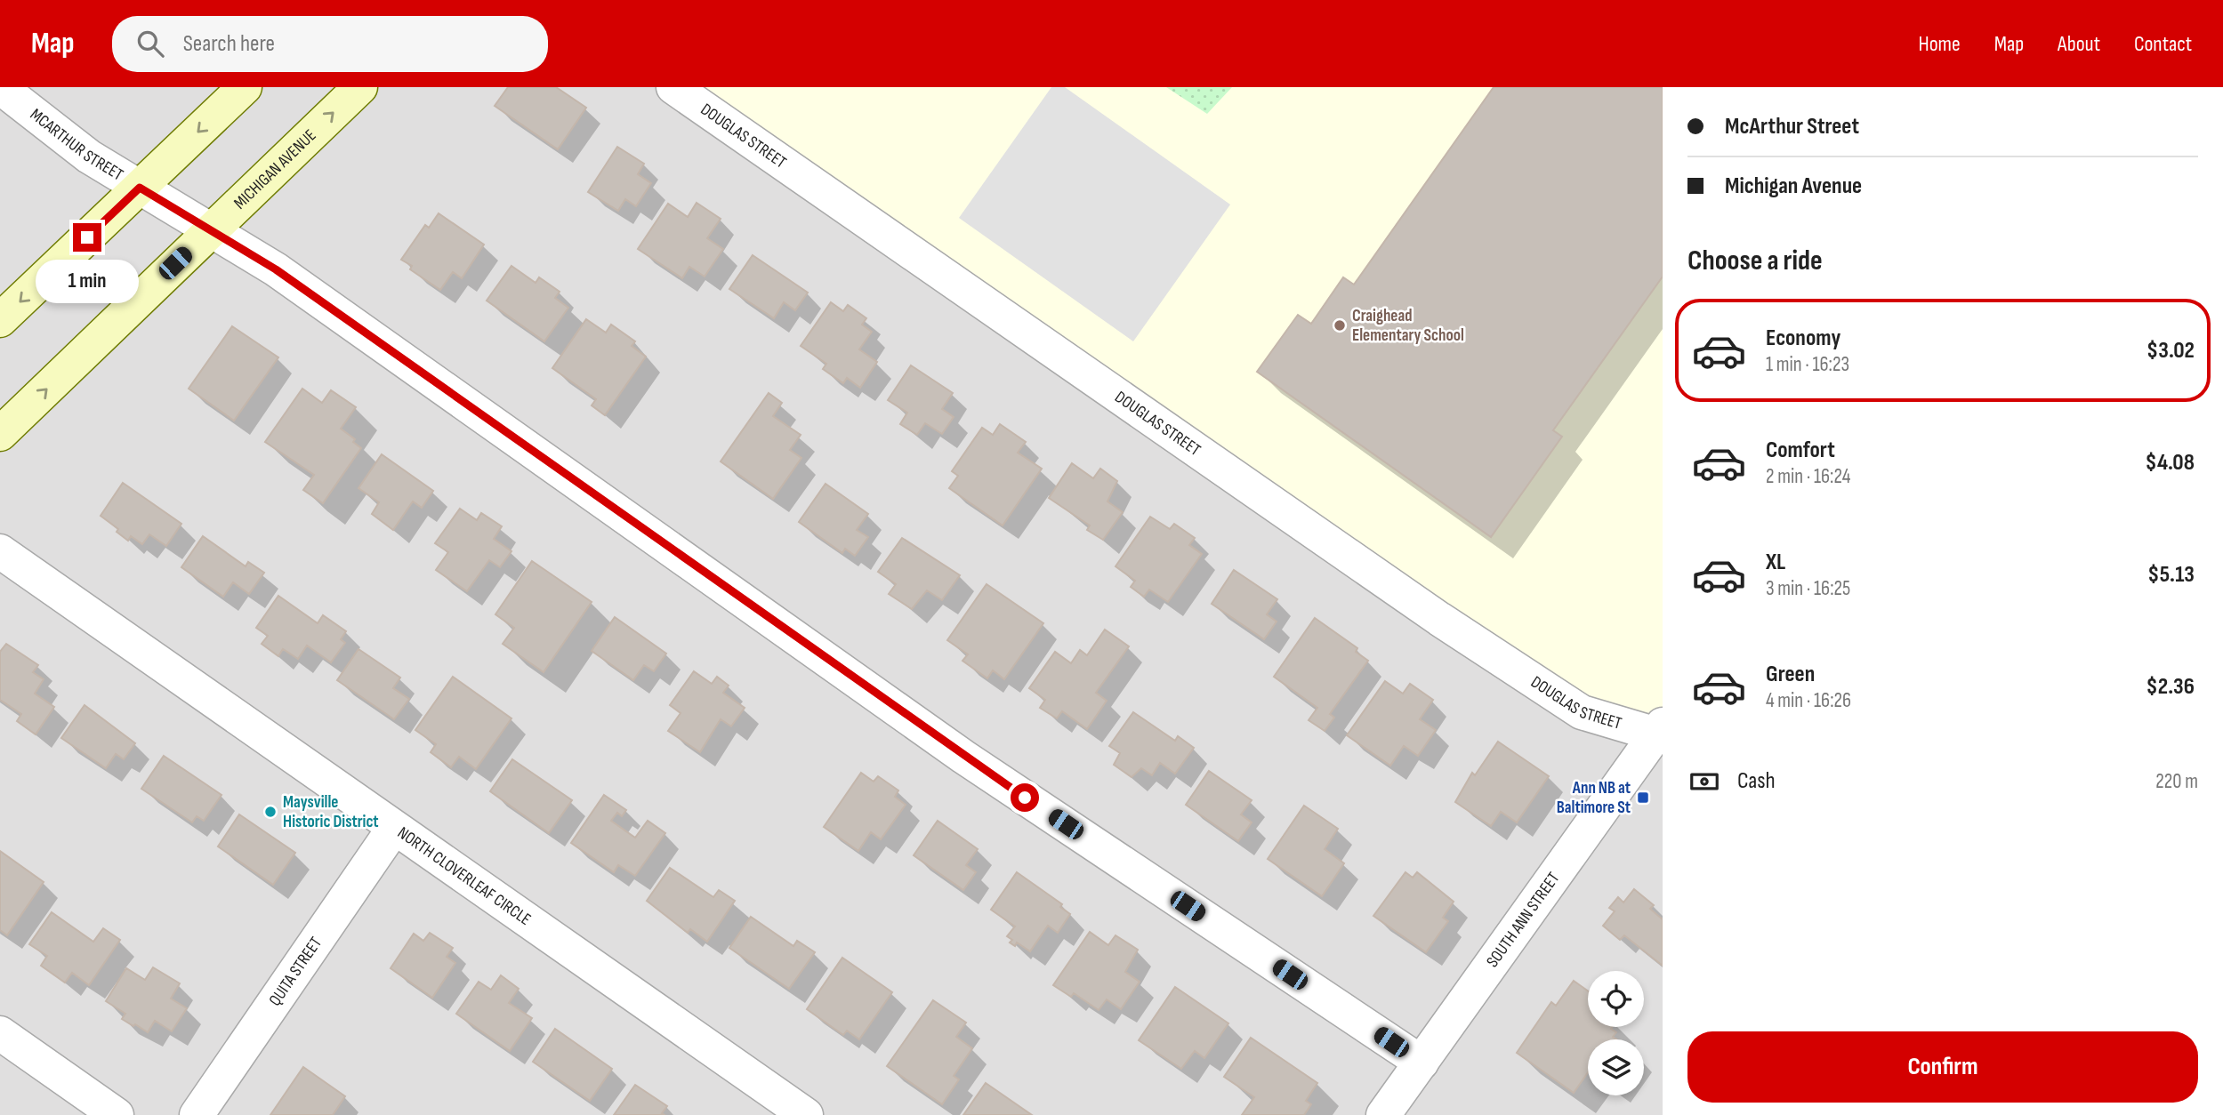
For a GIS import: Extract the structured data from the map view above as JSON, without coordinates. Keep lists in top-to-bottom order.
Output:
{
  "streets": {
    "main road": ["MICHIGAN AVENUE"],
    "street": [
      "DOUGLAS STREET",
      "MCARTHUR STREET",
      "NORTH CLOVERLEAF CIRCLE",
      "SOUTH ANN STREET",
      "QUITA STREET"
    ]
  },
  "crossings": [
    ["DOUGLAS STREET", "SOUTH ANN STREET"],
    ["MCARTHUR STREET", "MICHIGAN AVENUE"],
    ["MCARTHUR STREET", "SOUTH ANN STREET"],
    ["NORTH CLOVERLEAF CIRCLE", "QUITA STREET"]
  ],
  "places": {
    "other": ["Craighead Elementary School", "Maysville Historic District"],
    "transit": ["Ann NB at Baltimore St"]
  },
  "page": {
    "header": "Map",
    "search": "Search here",
    "nav": [
      "Home",
      "Map",
      "About",
      "Contact"
    ],
    "banner": ["McArthur Street", "Michigan Avenue"],
    "heading": "Choose a ride",
    "bubble": "1 min",
    "list": [
      {
        "name": "Economy",
        "note": "1 min · 16:23",
        "value": "$3.02"
      },
      {
        "name": "Comfort",
        "note": "2 min · 16:24",
        "value": "$4.08"
      },
      {
        "name": "XL",
        "note": "3 min · 16:25",
        "value": "$5.13"
      },
      {
        "name": "Green",
        "note": "4 min · 16:26",
        "value": "$2.36"
      }
    ],
    "pay": ["Cash", "220 m"],
    "buttons": "Confirm"
  }
}
